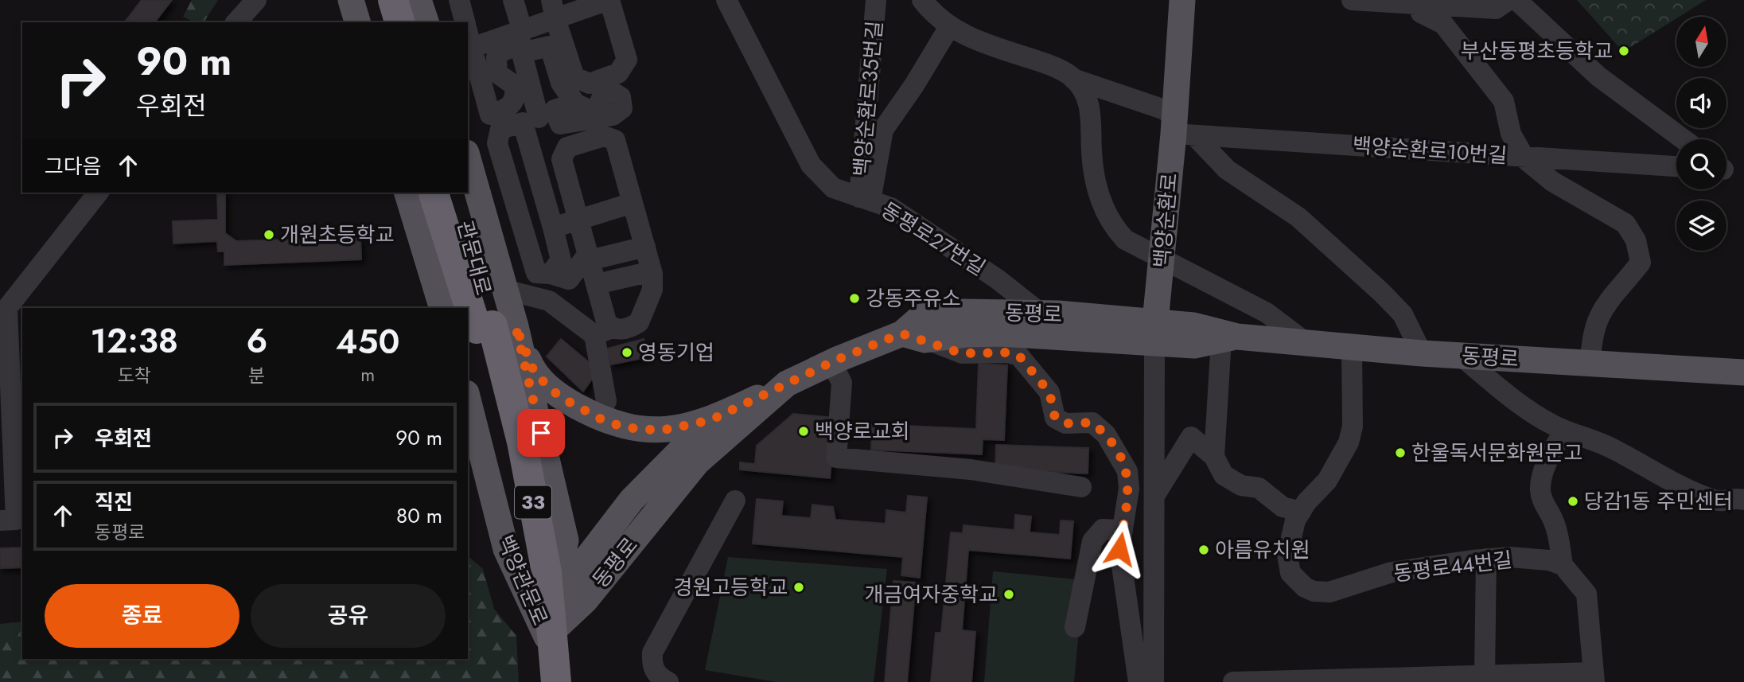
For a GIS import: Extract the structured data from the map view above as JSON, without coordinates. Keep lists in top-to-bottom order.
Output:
{
  "streets": {
    "highway": ["관문대로", "33"],
    "main road": ["백양순환로", "동평로", "백양관문로"],
    "street": [
      "백양순환로35번길",
      "백양순환로10번길",
      "동평로27번길",
      "동평로44번길"
    ]
  },
  "crossings": [
    ["백양순환로35번길", "동평로27번길"],
    ["백양순환로10번길", "백양순환로"],
    ["백양순환로", "동평로"],
    ["동평로27번길", "동평로"],
    ["관문대로", "33"],
    ["관문대로", "백양관문로"],
    ["동평로", "동평로44번길"],
    ["동평로", "백양관문로"],
    ["33", "백양관문로"]
  ],
  "places": [
    "부산동평초등학교",
    "개원초등학교",
    "강동주유소",
    "영동기업",
    "백양로교회",
    "한울독서문화원문고",
    "당감1동 주민센터",
    "아름유치원",
    "경원고등학교",
    "개금여자중학교"
  ],
  "north": "top",
  "page": {
    "turn": ["90 m", "우회전"],
    "then": "그다음",
    "eta": [
      "12:38",
      "도착",
      "6",
      "분",
      "450",
      "m"
    ],
    "list": [
      {
        "name": "우회전",
        "value": "90 m"
      },
      {
        "name": "직진",
        "note": "동평로",
        "value": "80 m"
      }
    ],
    "buttons": ["종료", "공유"]
  }
}
